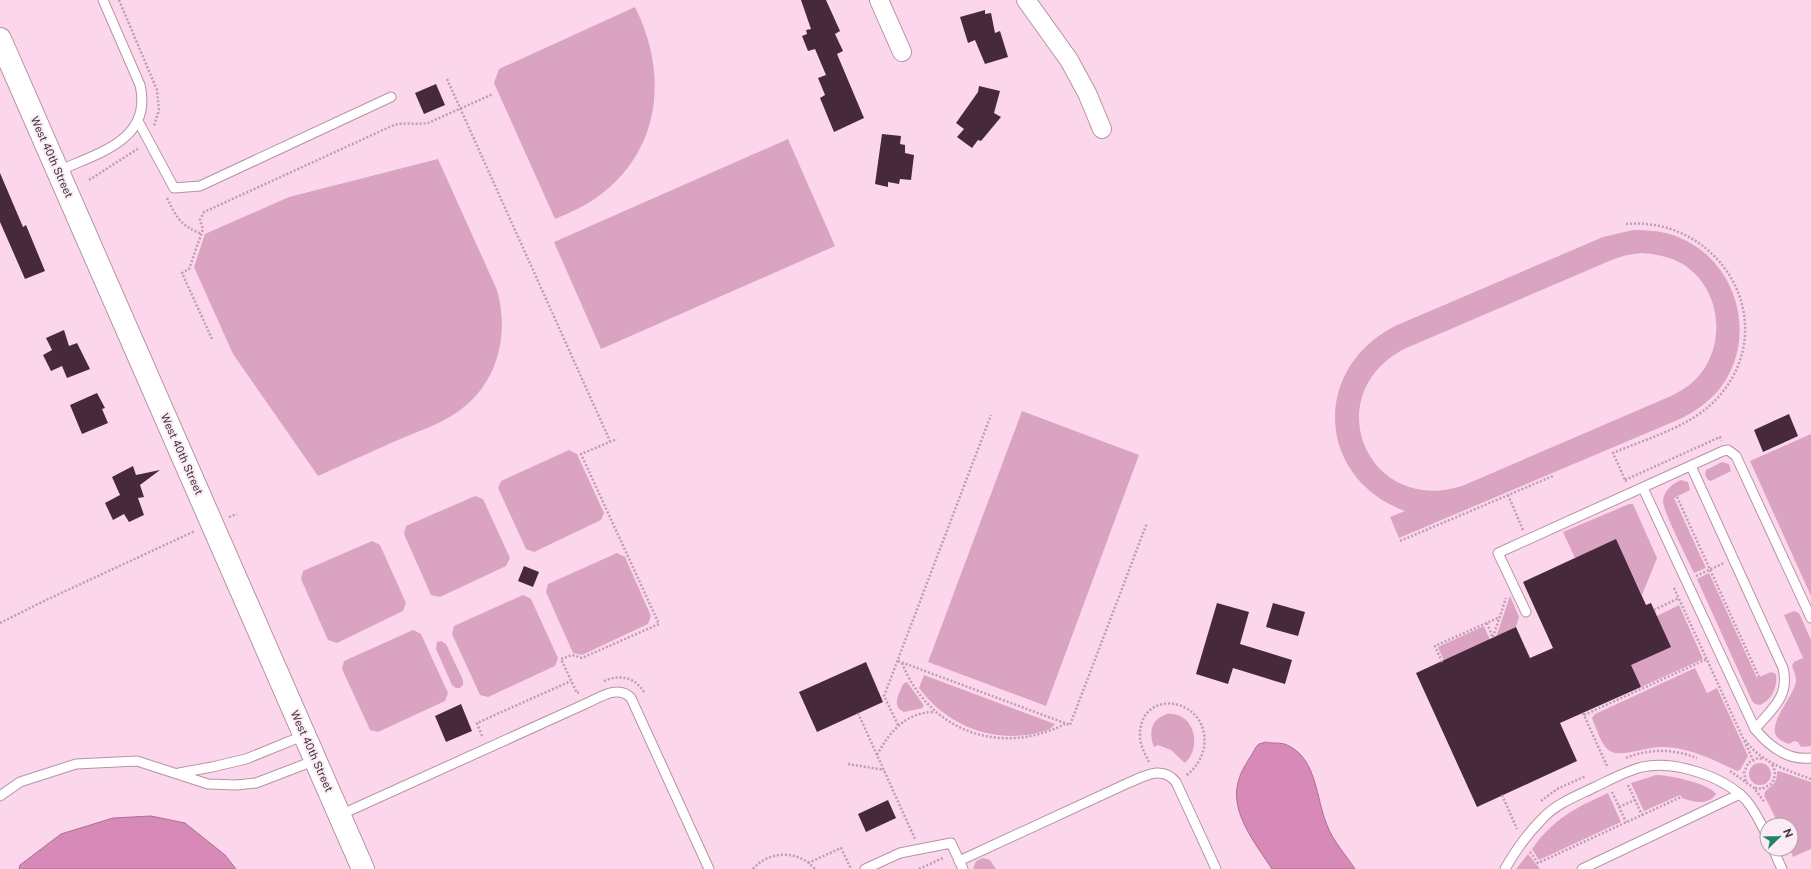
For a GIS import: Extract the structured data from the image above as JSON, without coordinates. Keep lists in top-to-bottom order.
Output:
{
  "streets": {
    "street": ["West 40th Street"]
  },
  "north": "top right"
}
